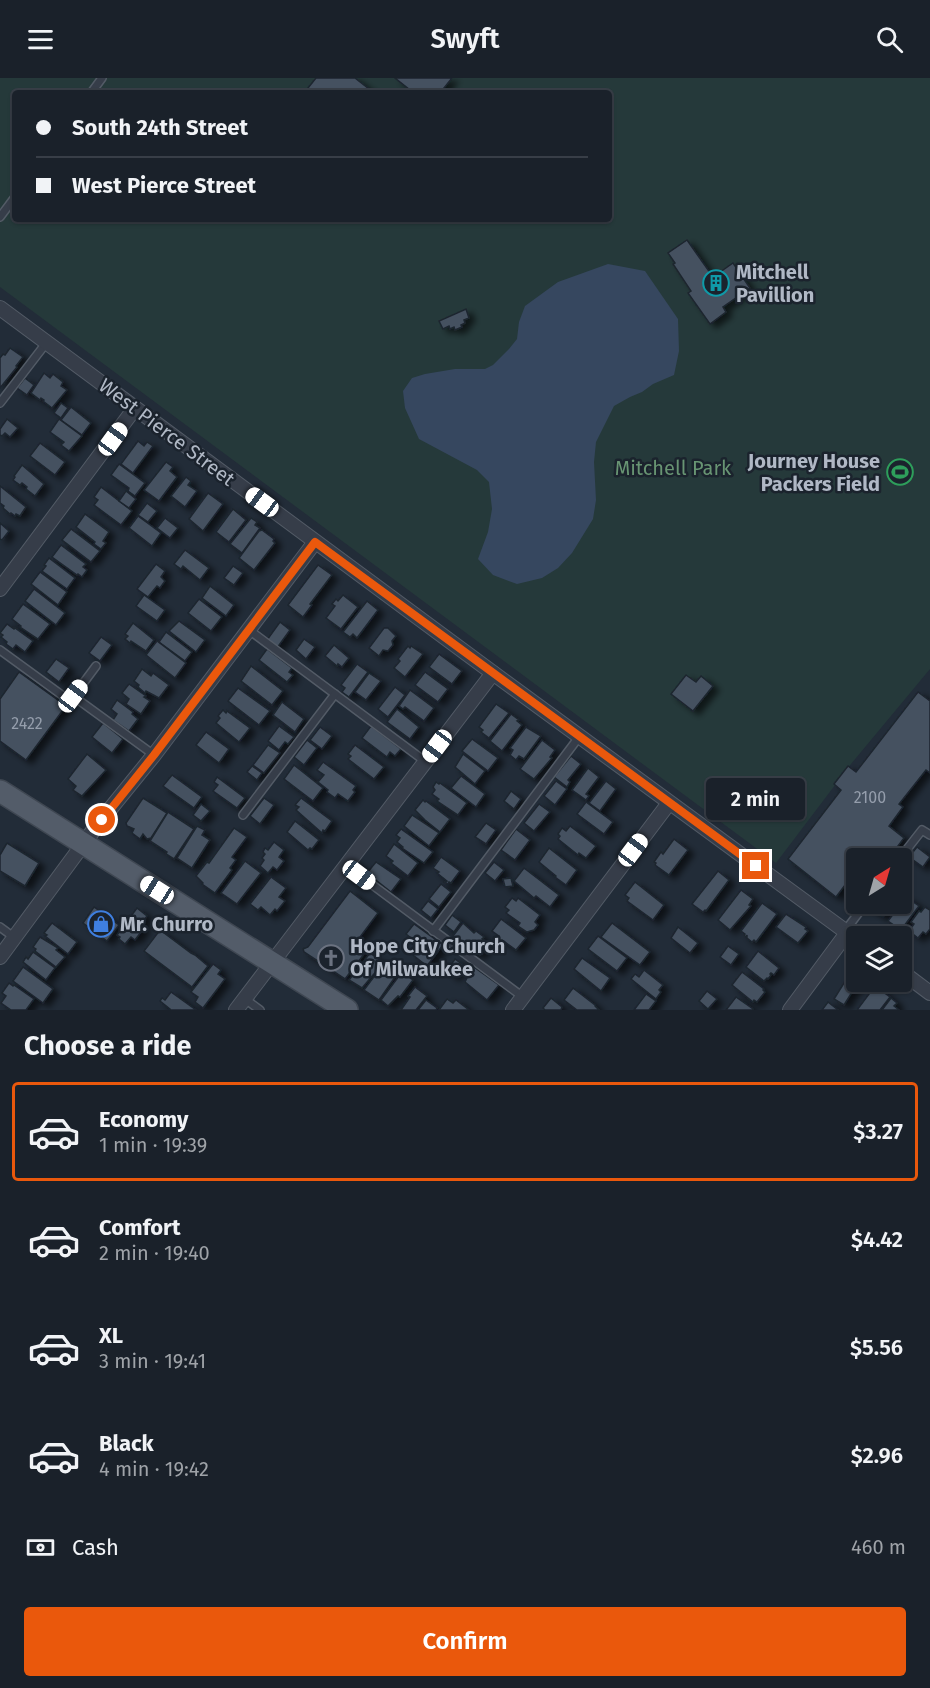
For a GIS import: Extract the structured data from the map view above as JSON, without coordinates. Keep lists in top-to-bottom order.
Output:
{
  "streets": {
    "street": ["West Pierce Street"]
  },
  "parks": ["Mitchell Park"],
  "places": {
    "building": ["Mitchell Pavillion"],
    "sports": ["Journey House Packers Field"],
    "shop": ["Mr. Churro"],
    "church": ["Hope City Church Of Milwaukee"]
  },
  "house_numbers": ["2422", "2100"],
  "north": "top right",
  "page": {
    "header": "Swyft",
    "banner": ["South 24th Street", "West Pierce Street"],
    "bubble": "2 min",
    "heading": "Choose a ride",
    "list": [
      {
        "name": "Economy",
        "note": "1 min · 19:39",
        "value": "$3.27"
      },
      {
        "name": "Comfort",
        "note": "2 min · 19:40",
        "value": "$4.42"
      },
      {
        "name": "XL",
        "note": "3 min · 19:41",
        "value": "$5.56"
      },
      {
        "name": "Black",
        "note": "4 min · 19:42",
        "value": "$2.96"
      }
    ],
    "pay": ["Cash", "460 m"],
    "buttons": "Confirm"
  }
}
